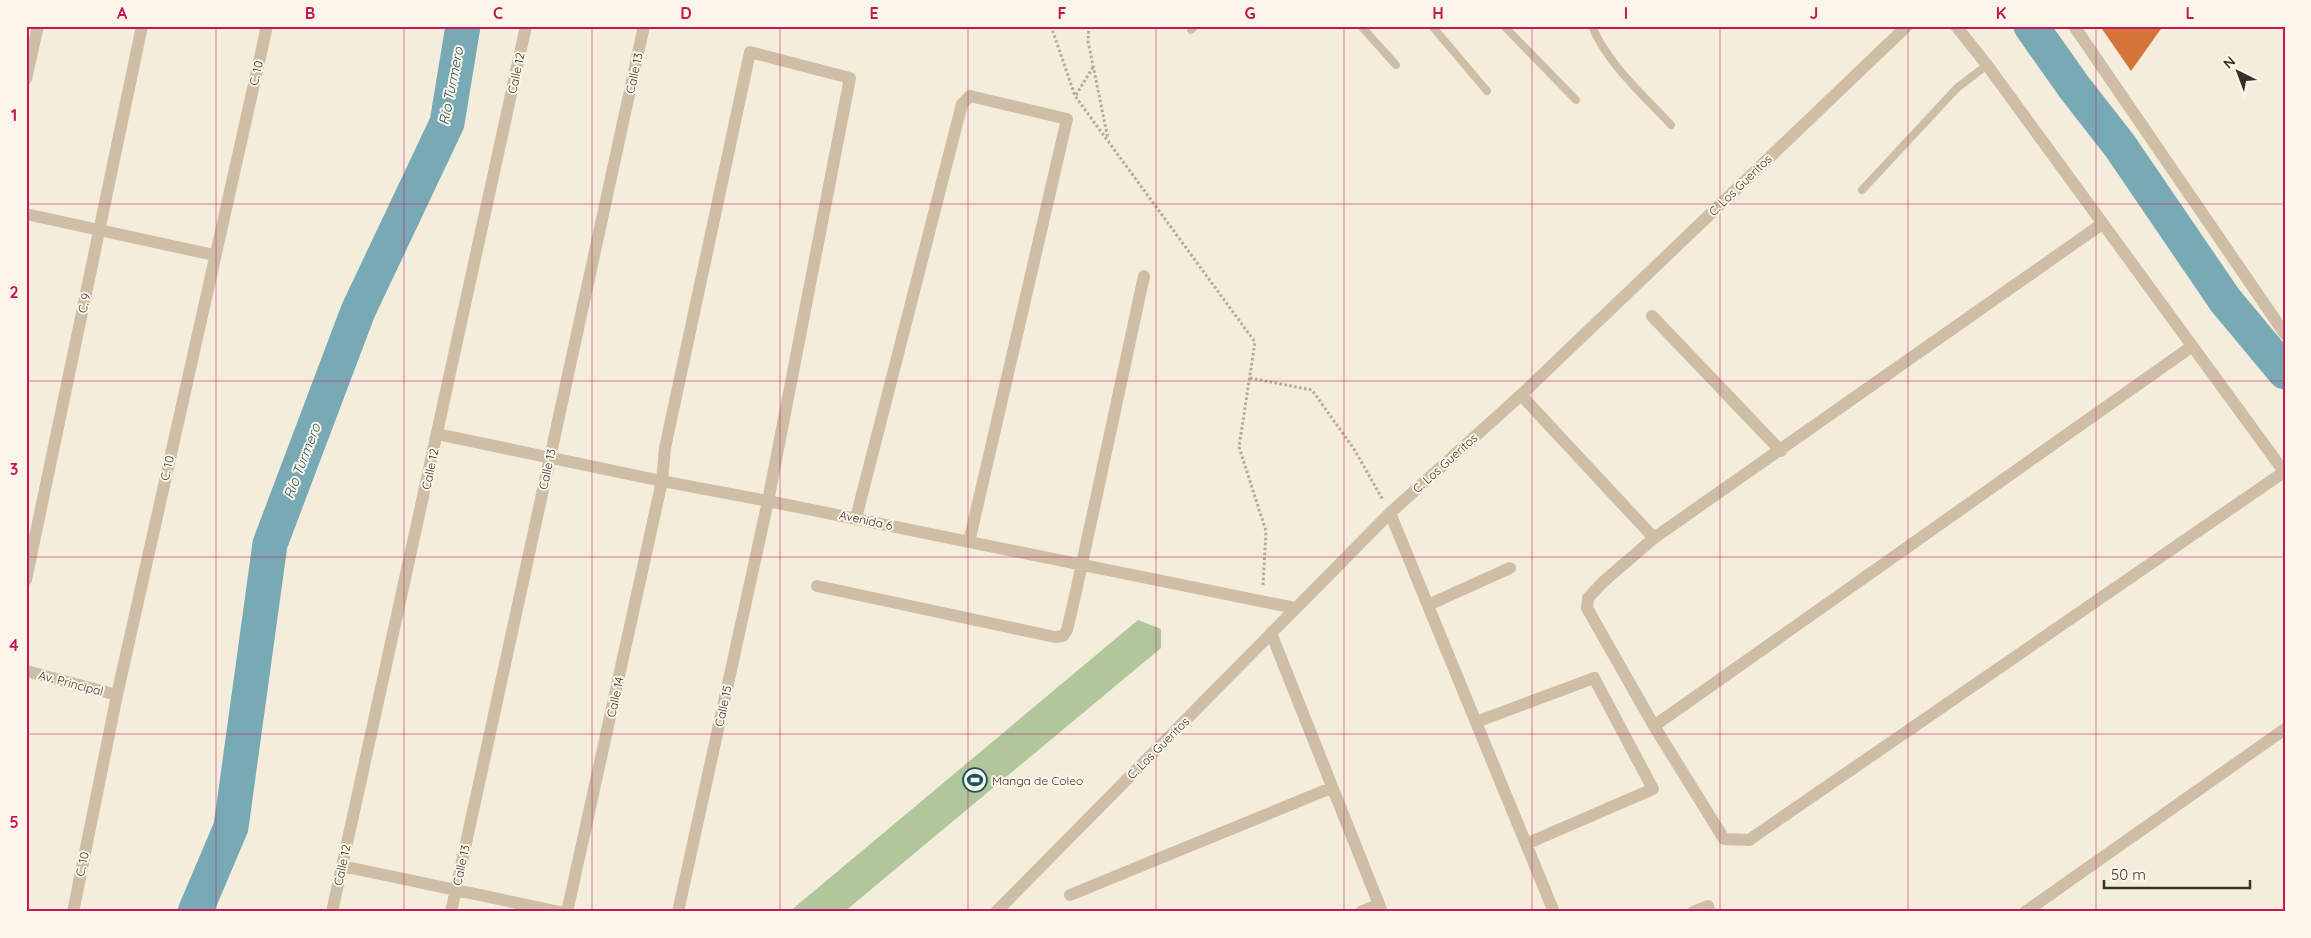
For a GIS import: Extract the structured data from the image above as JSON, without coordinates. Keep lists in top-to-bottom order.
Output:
{
  "streets": {
    "street": [
      "C. 10",
      "Calle 12",
      "Calle 13",
      "C. Los Gueritos",
      "C. 9",
      "Avenida 6",
      "Av. Principal",
      "Calle 14",
      "Calle 15"
    ]
  },
  "crossings": [
    ["C. 10", "Av. Principal"],
    ["Calle 12", "Avenida 6"],
    ["Calle 13", "Avenida 6"],
    ["C. Los Gueritos", "Avenida 6"],
    ["Avenida 6", "Calle 14"],
    ["Avenida 6", "Calle 15"],
    ["Calle 14", "Calle 15"]
  ],
  "water": ["Río Turmero"],
  "places": {
    "sports": ["Manga de Coleo"]
  },
  "scale_bar": "50 m",
  "north": "top left",
  "grid": {
    "columns": [
      "A",
      "B",
      "C",
      "D",
      "E",
      "F",
      "G",
      "H",
      "I",
      "J",
      "K",
      "L"
    ],
    "rows": [
      "1",
      "2",
      "3",
      "4",
      "5"
    ]
  }
}
